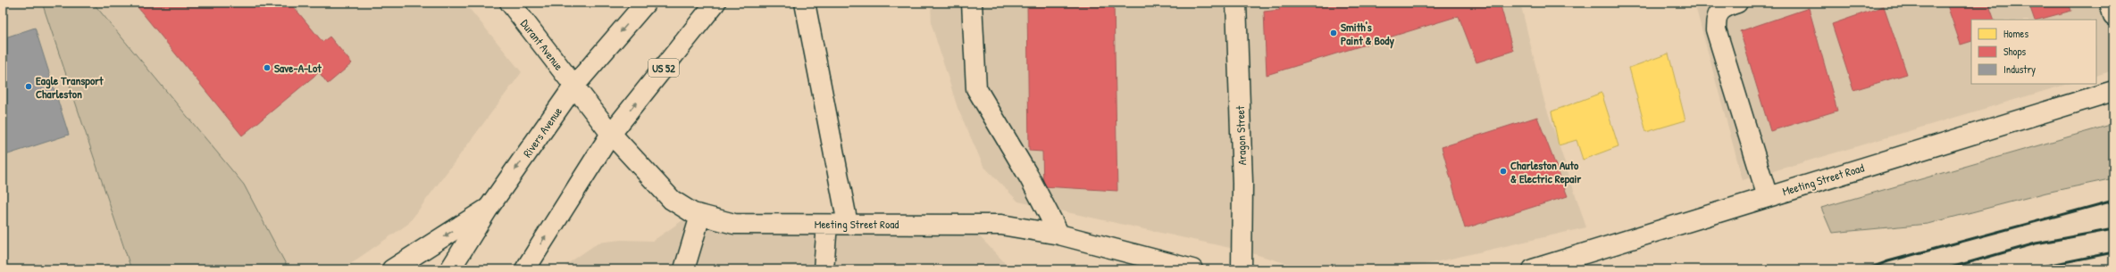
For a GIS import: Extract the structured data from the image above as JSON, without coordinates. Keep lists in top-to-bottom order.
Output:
{
  "streets": {
    "street": [
      "Durant Avenue",
      "US 52",
      "Rivers Avenue",
      "Aragon Street",
      "Meeting Street Road"
    ]
  },
  "crossings": [
    ["Durant Avenue", "Rivers Avenue"],
    ["Durant Avenue", "Meeting Street Road"],
    ["US 52", "Meeting Street Road"],
    ["Rivers Avenue", "Meeting Street Road"]
  ],
  "places": [
    "Smith's Paint & Body",
    "Save-A-Lot",
    "Eagle Transport Charleston",
    "Charleston Auto & Electric Repair"
  ],
  "legend": ["Homes", "Shops", "Industry"]
}
